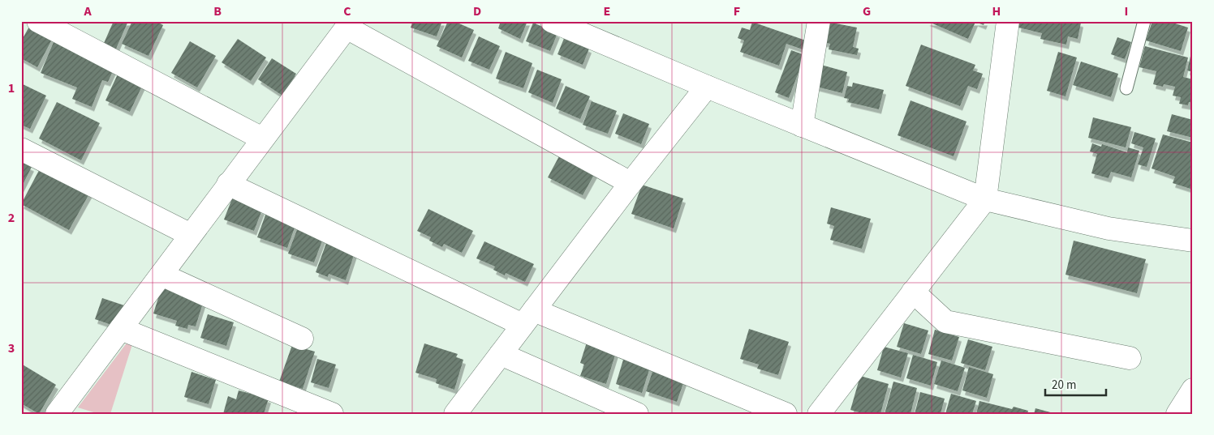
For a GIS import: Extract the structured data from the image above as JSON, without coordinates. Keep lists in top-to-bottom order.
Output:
{
  "scale_bar": "20 m",
  "grid": {
    "columns": [
      "A",
      "B",
      "C",
      "D",
      "E",
      "F",
      "G",
      "H",
      "I"
    ],
    "rows": ["1", "2", "3"]
  }
}
